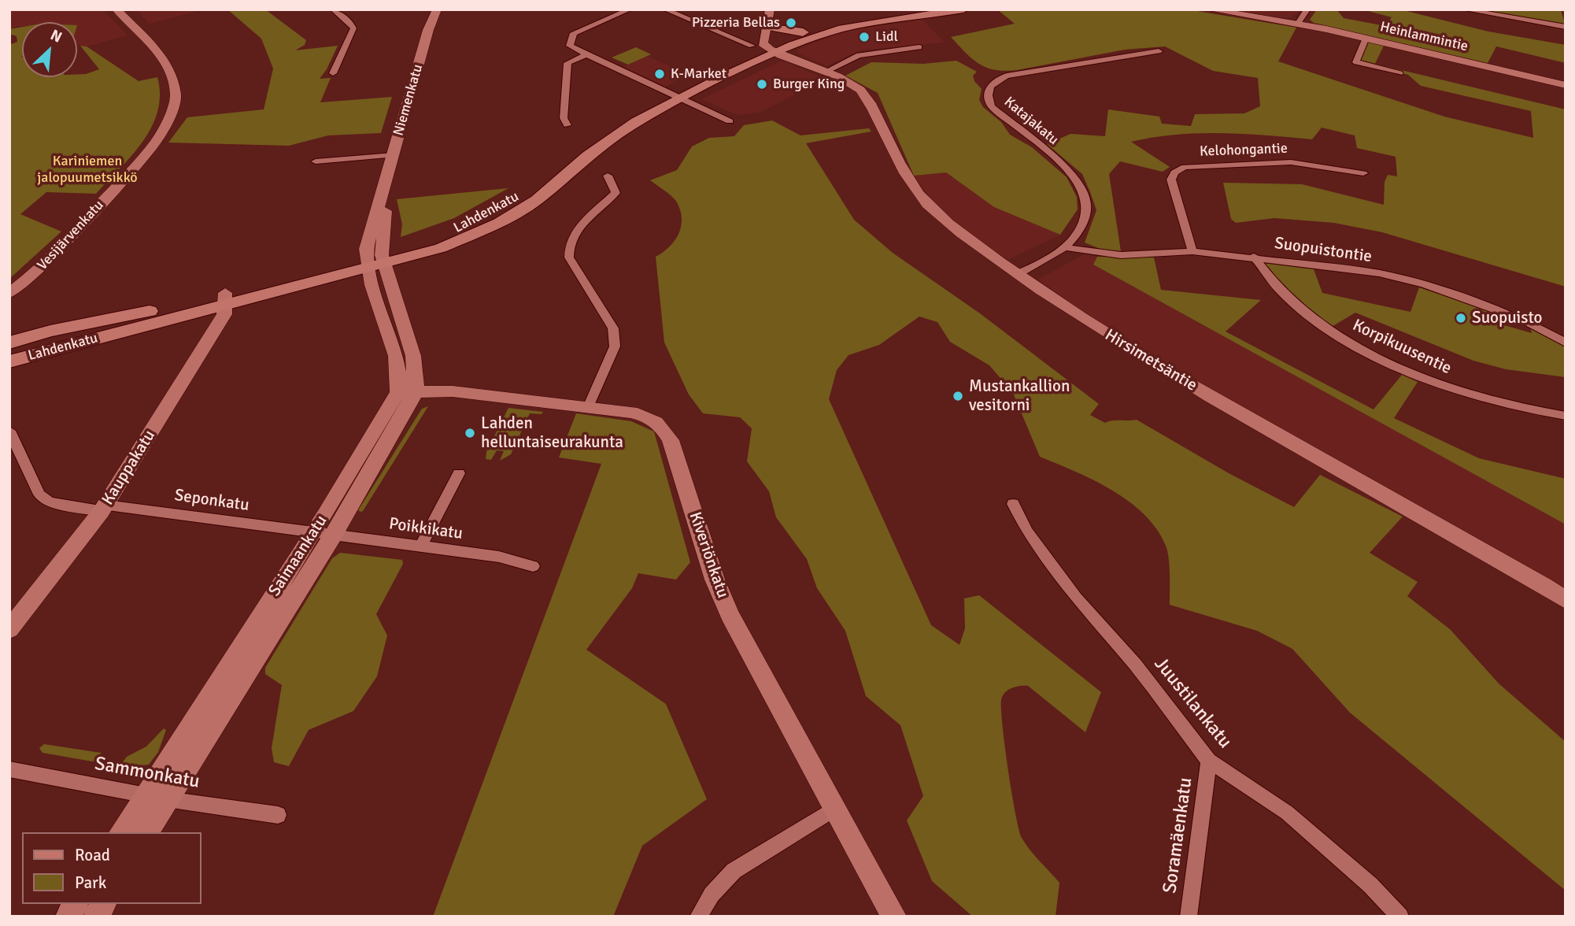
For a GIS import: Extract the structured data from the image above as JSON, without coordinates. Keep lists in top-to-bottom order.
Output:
{
  "streets": {
    "main road": ["Lahdenkatu"],
    "street": [
      "Heinlammintie",
      "Niemenkatu",
      "Katajakatu",
      "Kelohongantie",
      "Vesijärvenkatu",
      "Suopuistontie",
      "Korpikuusentie",
      "Hirsimetsäntie",
      "Kauppakatu",
      "Seponkatu",
      "Poikkikatu",
      "Kiveriönkatu",
      "Saimaankatu",
      "Juustilankatu",
      "Sammonkatu",
      "Soramäenkatu"
    ]
  },
  "crossings": [
    ["Niemenkatu", "Lahdenkatu"],
    ["Katajakatu", "Suopuistontie"],
    ["Katajakatu", "Hirsimetsäntie"],
    ["Kelohongantie", "Suopuistontie"],
    ["Lahdenkatu", "Hirsimetsäntie"],
    ["Lahdenkatu", "Kauppakatu"],
    ["Suopuistontie", "Korpikuusentie"],
    ["Kauppakatu", "Seponkatu"],
    ["Seponkatu", "Poikkikatu"],
    ["Seponkatu", "Saimaankatu"],
    ["Poikkikatu", "Saimaankatu"],
    ["Kiveriönkatu", "Saimaankatu"],
    ["Saimaankatu", "Sammonkatu"],
    ["Juustilankatu", "Soramäenkatu"]
  ],
  "parks": ["Kariniemen jalopuumetsikkö"],
  "places": [
    "Pizzeria Bellas",
    "Lidl",
    "K-Market",
    "Burger King",
    "Suopuisto",
    "Mustankallion vesitorni",
    "Lahden helluntaiseurakunta"
  ],
  "legend": ["Road", "Park"],
  "north": "top right"
}
